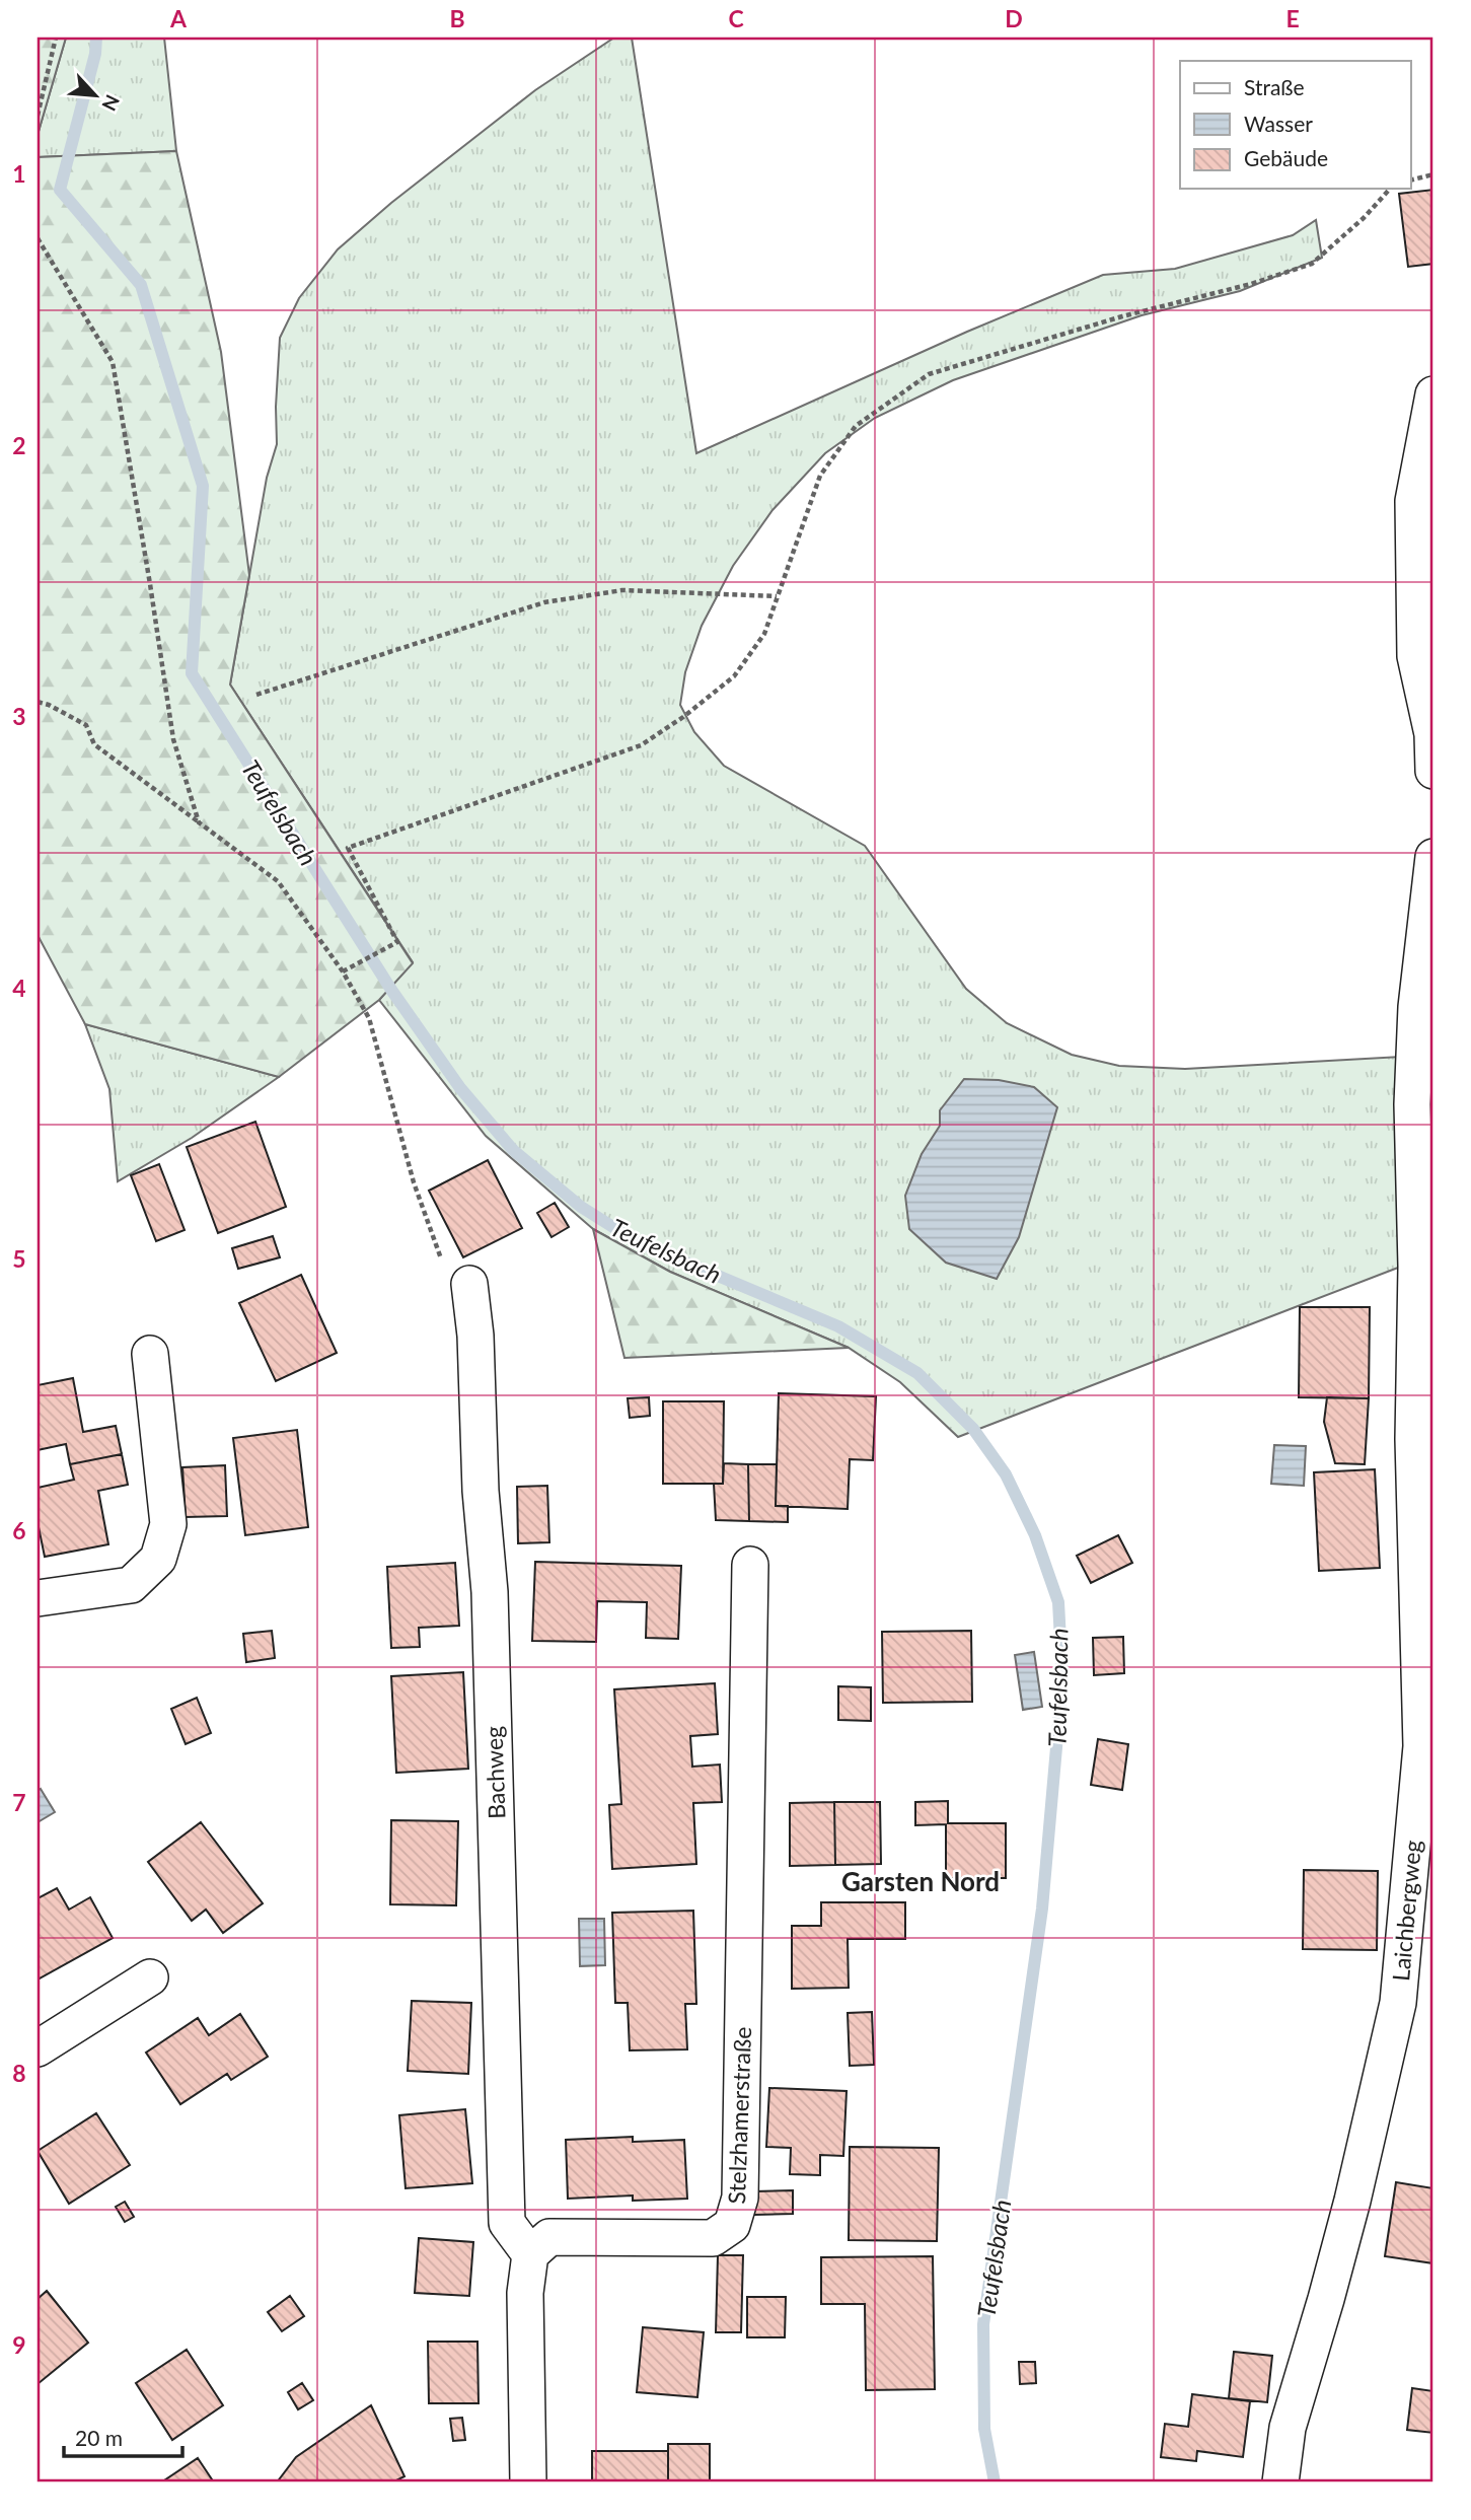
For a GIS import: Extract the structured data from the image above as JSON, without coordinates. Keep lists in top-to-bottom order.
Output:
{
  "streets": {
    "street": ["Bachweg", "Laichbergweg", "Stelzhamerstraße"]
  },
  "crossings": [
    ["Bachweg", "Stelzhamerstraße"]
  ],
  "districts": ["Garsten Nord"],
  "water": ["Teufelsbach"],
  "legend": ["Straße", "Wasser", "Gebäude"],
  "scale_bar": "20 m",
  "north": "bottom right",
  "grid": {
    "columns": [
      "A",
      "B",
      "C",
      "D",
      "E"
    ],
    "rows": [
      "1",
      "2",
      "3",
      "4",
      "5",
      "6",
      "7",
      "8",
      "9"
    ]
  }
}
